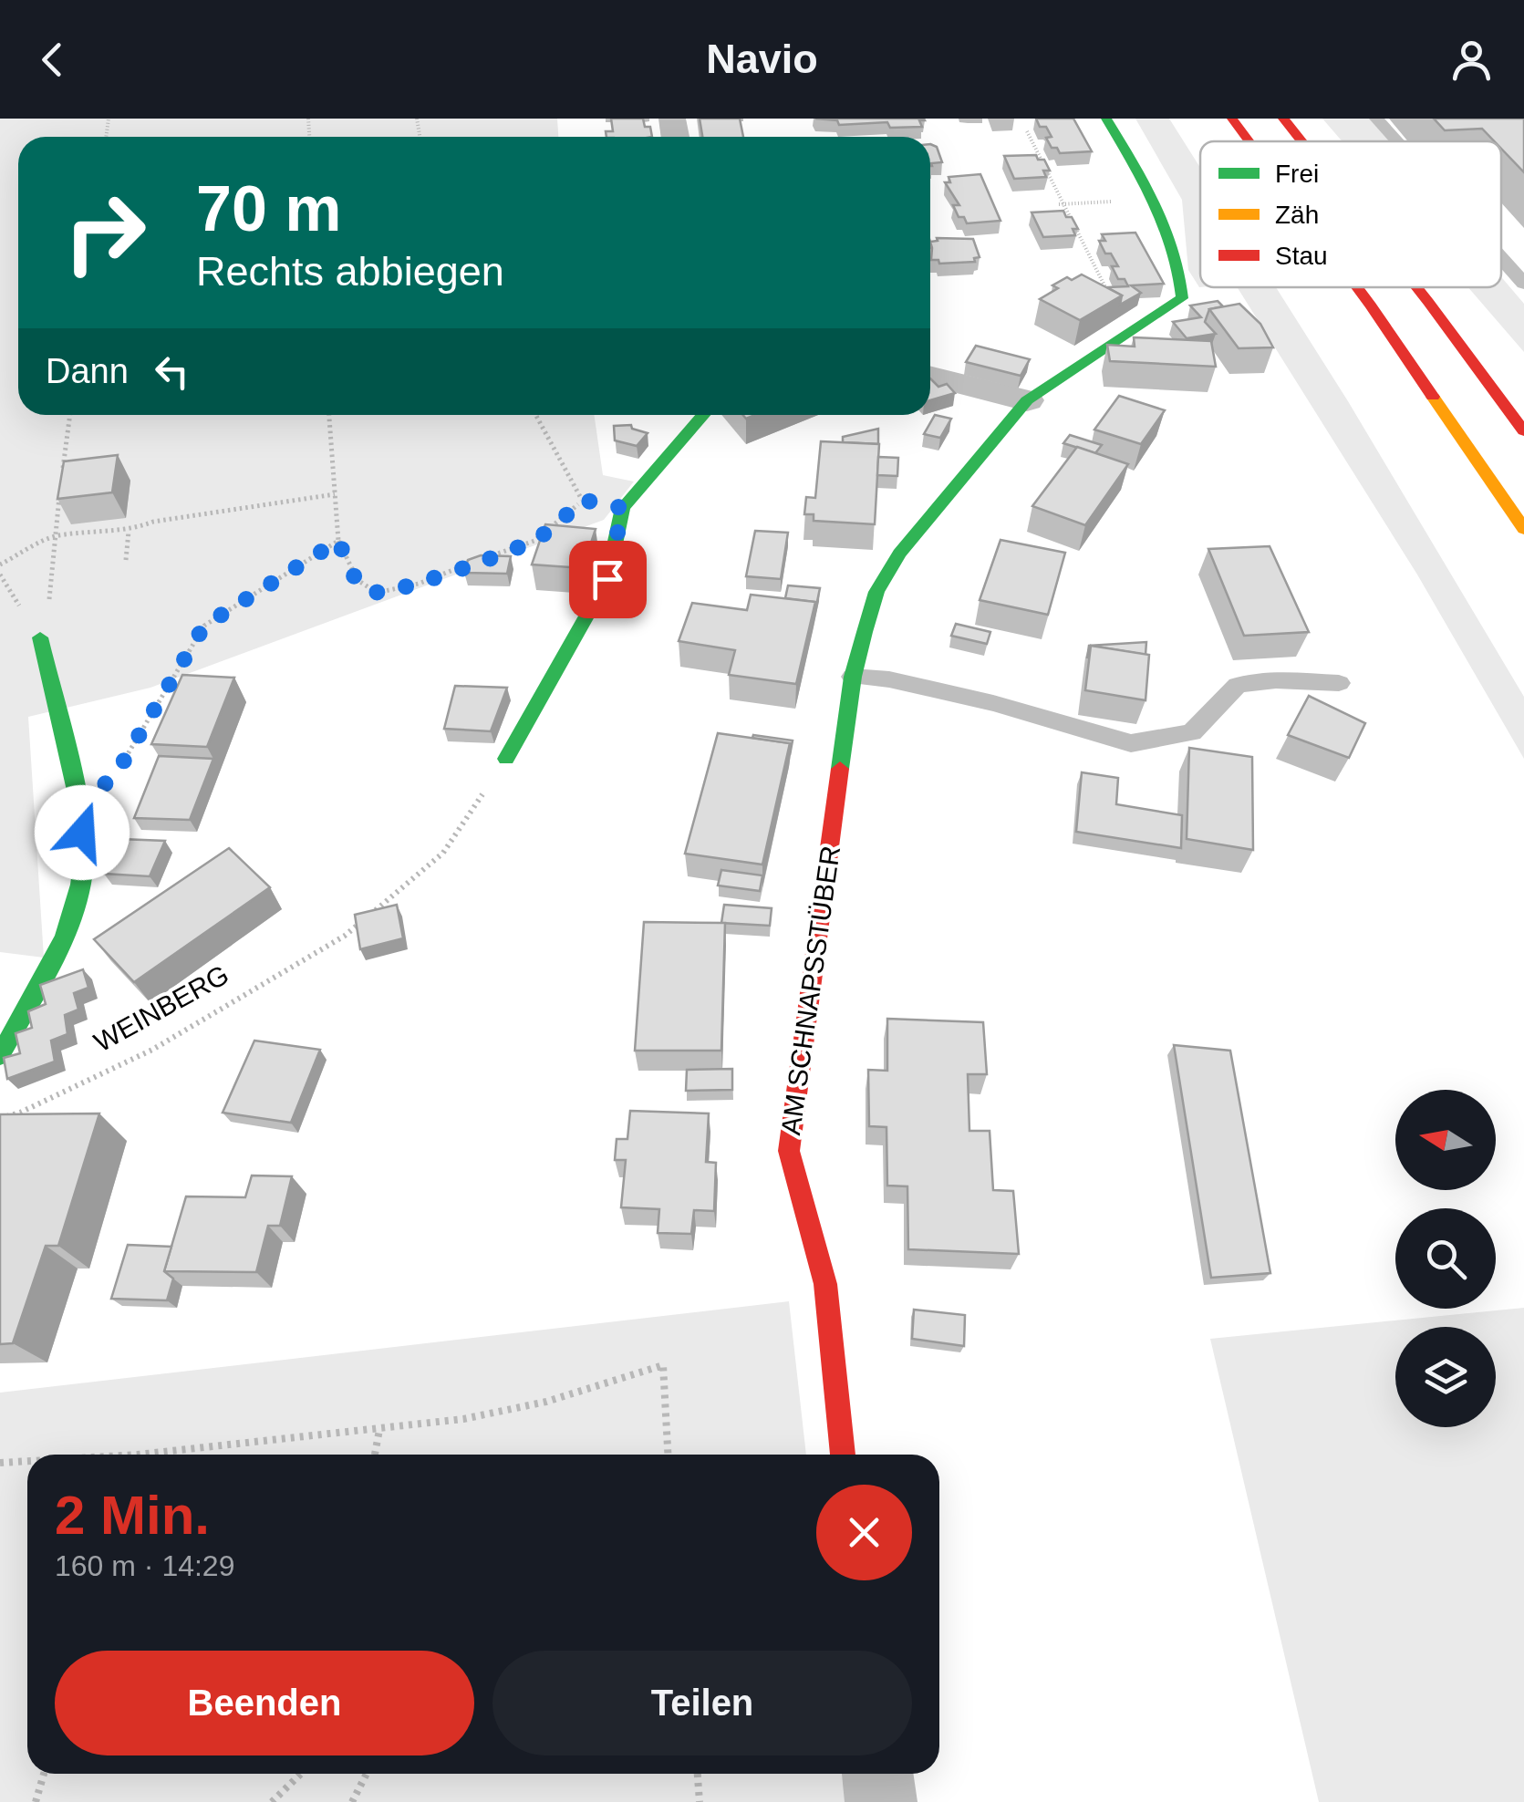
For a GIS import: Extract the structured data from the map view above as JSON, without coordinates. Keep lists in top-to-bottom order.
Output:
{
  "streets": {
    "main road": ["AM SCHNAPSSTÜBER"],
    "path": ["WEINBERG"]
  },
  "legend": ["Frei", "Zäh", "Stau"],
  "north": "left",
  "page": {
    "header": "Navio",
    "turn": ["70 m", "Rechts abbiegen"],
    "then": "Dann",
    "heading": ["2 Min.", "160 m · 14:29"],
    "buttons": ["Beenden", "Teilen"]
  }
}
